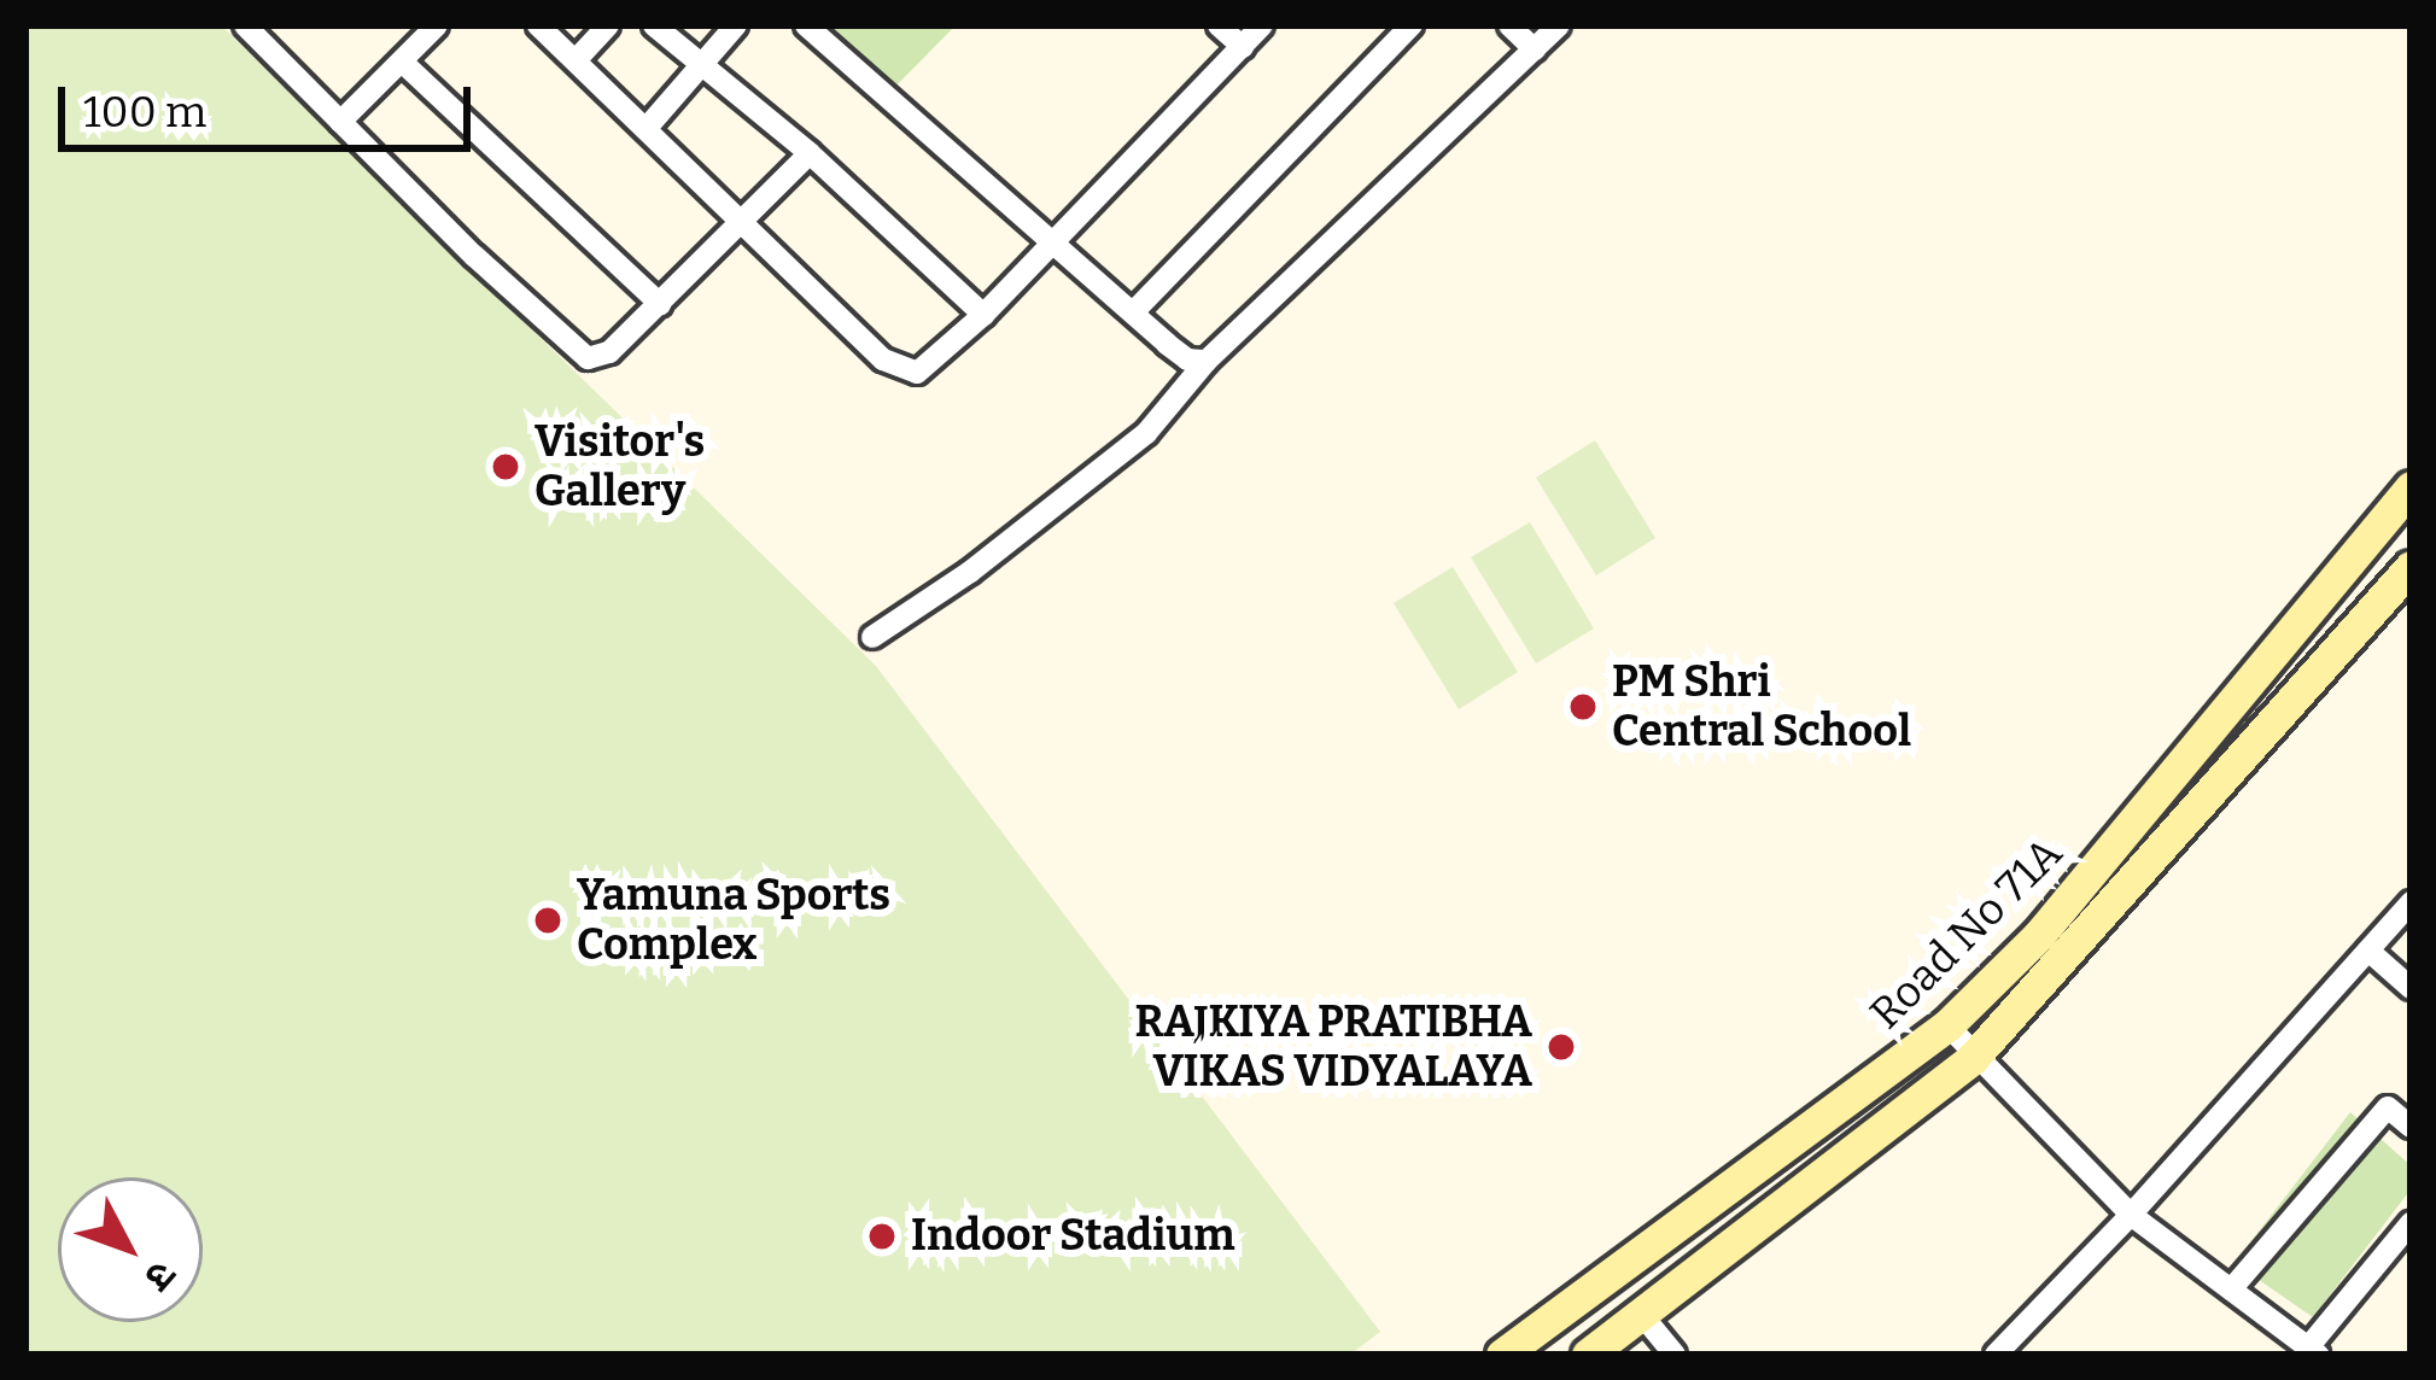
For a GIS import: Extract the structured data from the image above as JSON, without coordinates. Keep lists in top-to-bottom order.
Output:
{
  "streets": {
    "street": ["Road No 71A"]
  },
  "places": [
    "Visitor's Gallery",
    "PM Shri Central School",
    "Yamuna Sports Complex",
    "RAJKIYA PRATIBHA VIKAS VIDYALAYA",
    "Indoor Stadium"
  ],
  "scale_bar": "100 m",
  "north": "bottom right"
}
